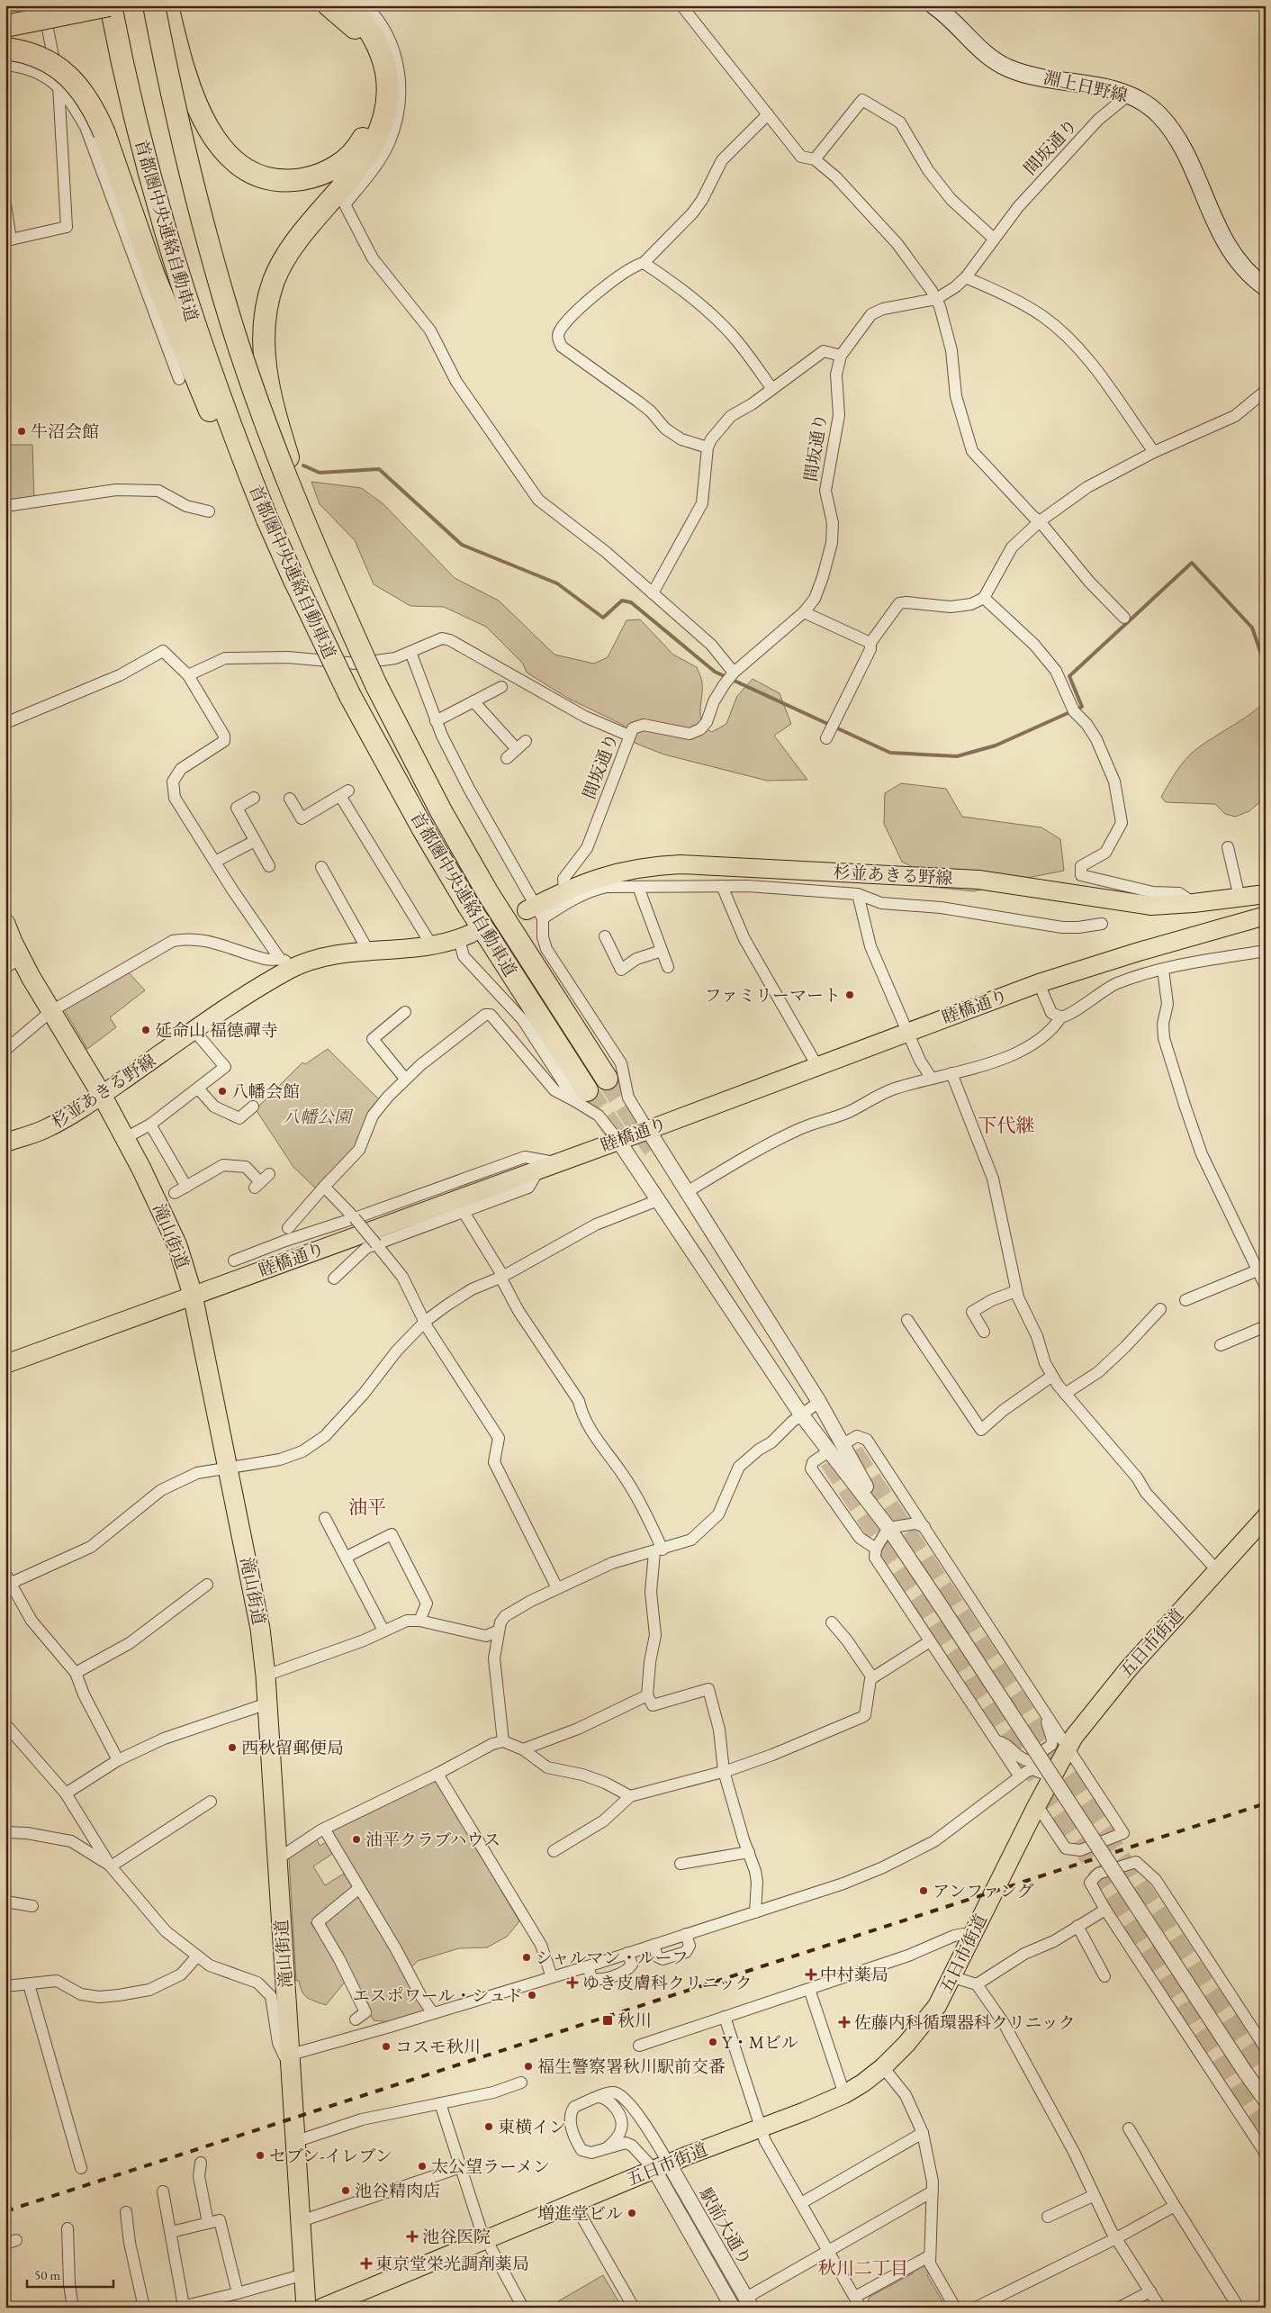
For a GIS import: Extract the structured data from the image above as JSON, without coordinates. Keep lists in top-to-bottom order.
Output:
{
  "streets": {
    "highway": ["首都圏中央連絡自動車道", "滝山街道"],
    "main road": [
      "淵上日野線",
      "杉並あきる野線",
      "睦橋通り",
      "五日市街道"
    ],
    "street": ["間坂通り", "駅前大通り"]
  },
  "crossings": [
    ["淵上日野線", "間坂通り"],
    ["間坂通り", "杉並あきる野線"],
    ["杉並あきる野線", "滝山街道"],
    ["睦橋通り", "滝山街道"],
    ["五日市街道", "駅前大通り"]
  ],
  "districts": ["下代継", "油平", "秋川二丁目"],
  "parks": ["八幡公園"],
  "places": {
    "other": [
      "牛沼会館",
      "ファミリーマート",
      "延命山 福德禪寺",
      "八幡会館",
      "西秋留郵便局",
      "油平クラブハウス",
      "アンファング",
      "シャルマン・ルーフ",
      "エスポワール・シュド",
      "Y・Mビル",
      "コスモ秋川",
      "福生警察署秋川駅前交番",
      "東横イン",
      "セブン-イレブン",
      "太公望ラーメン",
      "池谷精肉店",
      "増進堂ビル"
    ],
    "health": [
      "中村薬局",
      "ゆき皮膚科クリニック",
      "佐藤内科循環器科クリニック",
      "池谷医院",
      "東京堂栄光調剤薬局"
    ],
    "transit": ["秋川"]
  },
  "scale_bar": "50 m"
}
